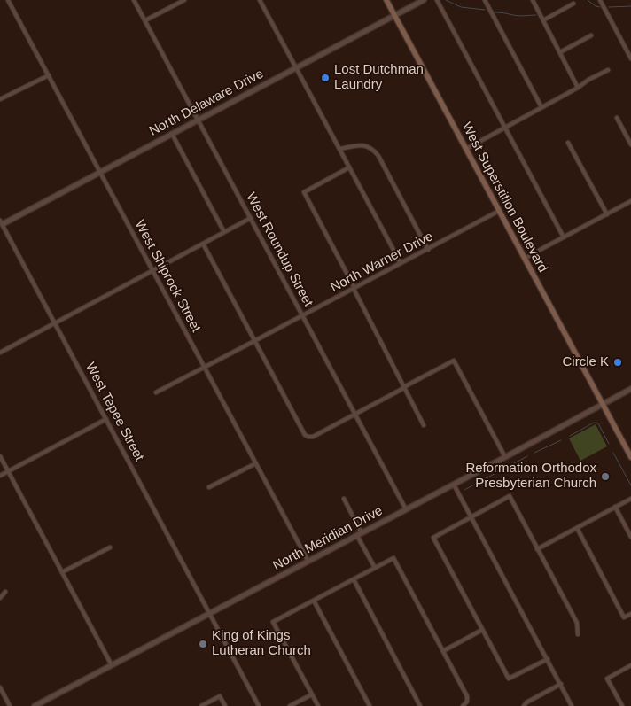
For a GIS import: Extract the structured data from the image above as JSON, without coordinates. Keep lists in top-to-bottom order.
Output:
{
  "streets": {
    "main road": ["West Superstition Boulevard"],
    "street": [
      "North Delaware Drive",
      "West Roundup Street",
      "North Warner Drive",
      "West Shiprock Street",
      "West Tepee Street",
      "North Meridian Drive"
    ]
  },
  "crossings": [
    ["North Delaware Drive", "West Superstition Boulevard"],
    ["North Delaware Drive", "West Roundup Street"],
    ["North Delaware Drive", "West Shiprock Street"],
    ["North Delaware Drive", "West Tepee Street"],
    ["West Superstition Boulevard", "North Warner Drive"],
    ["West Superstition Boulevard", "North Meridian Drive"],
    ["West Roundup Street", "North Warner Drive"],
    ["West Roundup Street", "North Meridian Drive"],
    ["North Warner Drive", "West Shiprock Street"],
    ["West Shiprock Street", "North Meridian Drive"],
    ["West Tepee Street", "North Meridian Drive"]
  ],
  "places": [
    "Lost Dutchman Laundry",
    "Circle K",
    "Reformation Orthodox Presbyterian Church",
    "King of Kings Lutheran Church"
  ]
}
